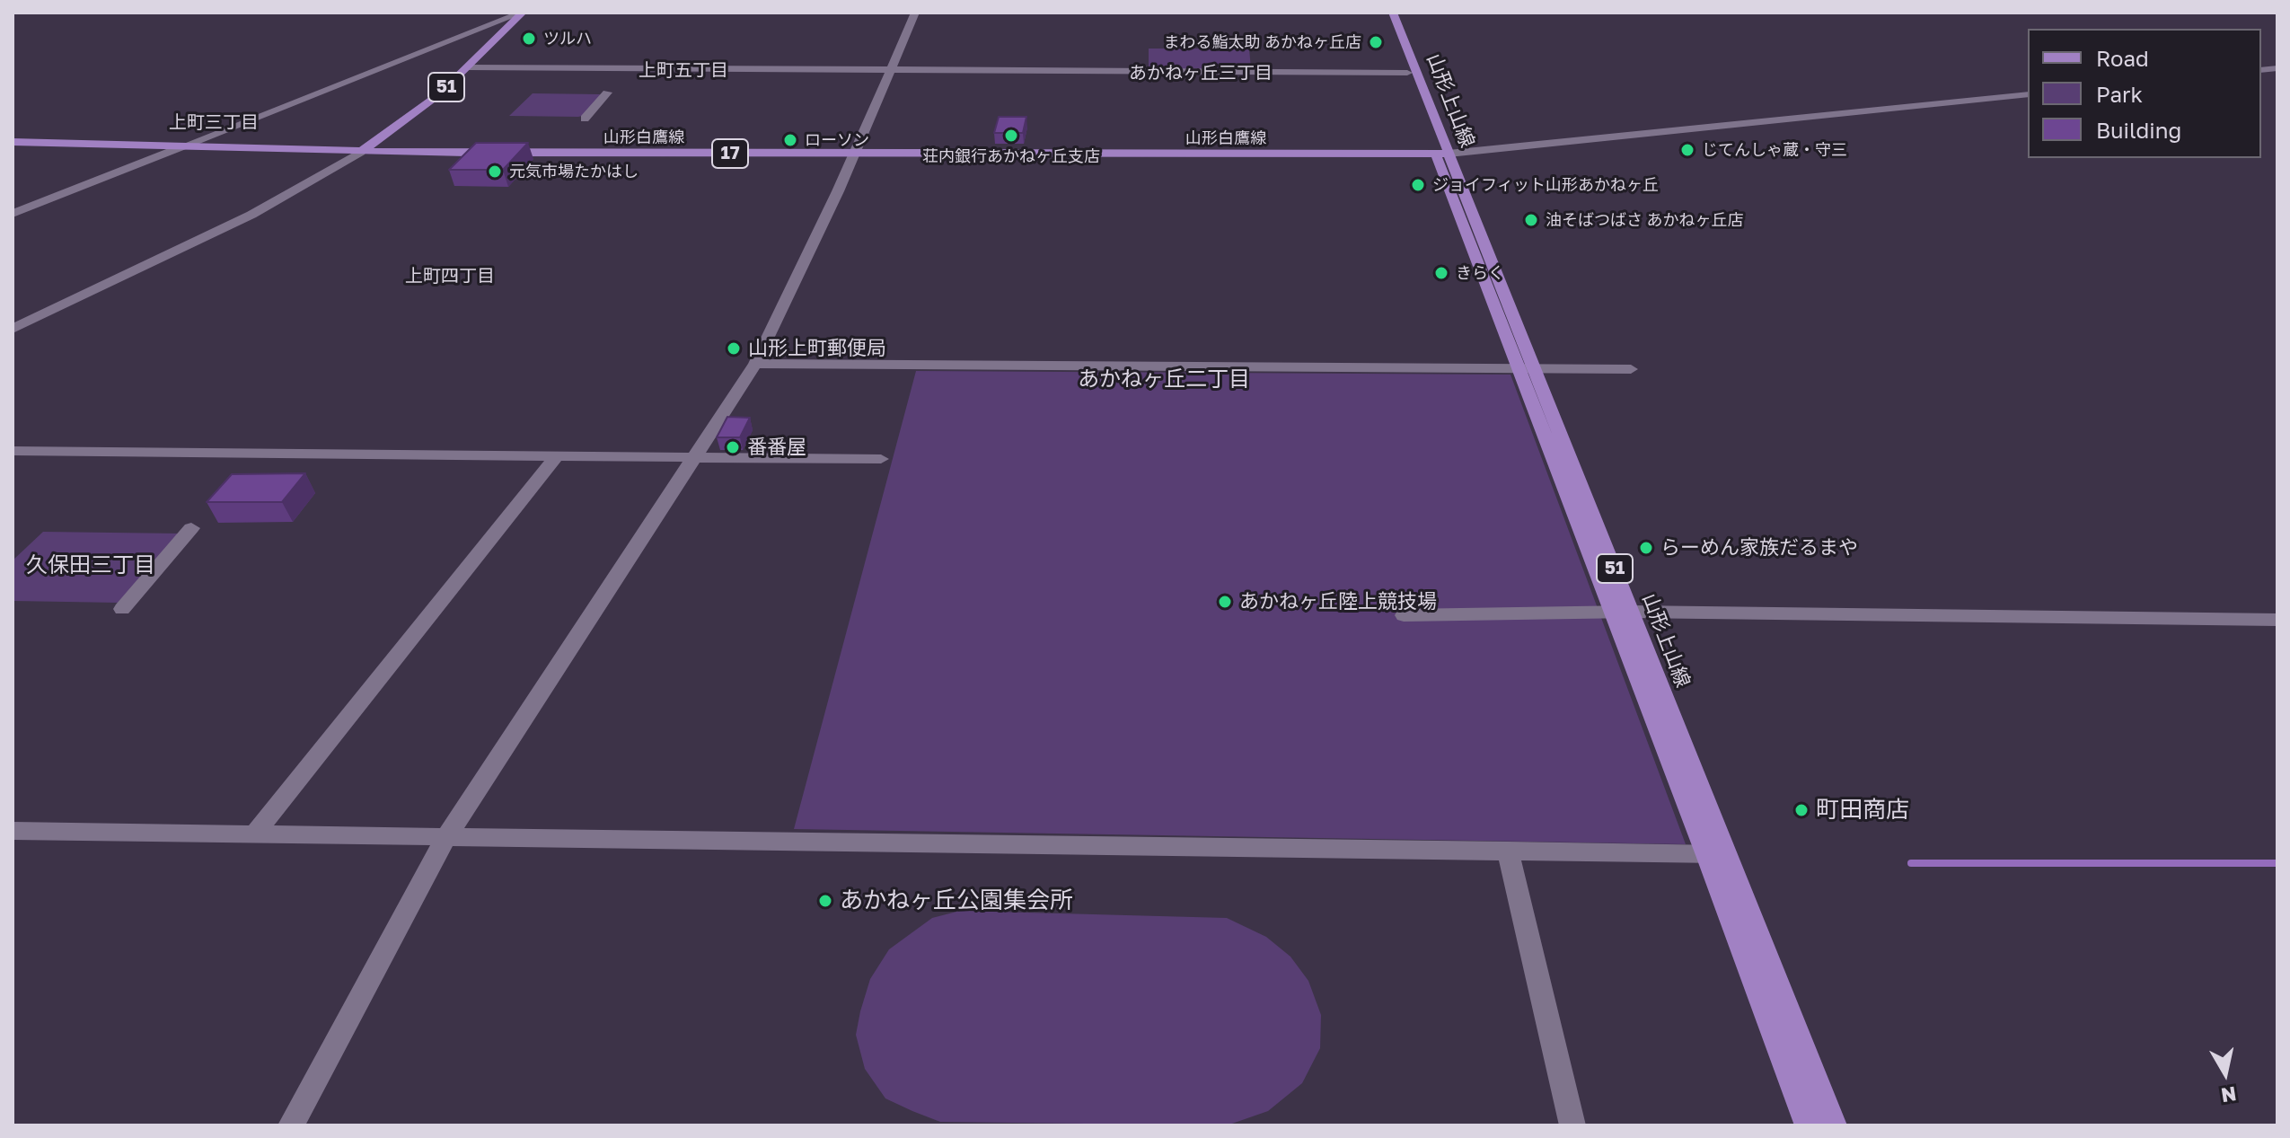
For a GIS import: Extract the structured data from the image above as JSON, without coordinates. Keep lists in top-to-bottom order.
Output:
{
  "streets": {
    "main road": [
      "51",
      "山形上山線",
      "山形白鷹線",
      "17"
    ]
  },
  "crossings": [
    ["51", "山形白鷹線"],
    ["山形上山線", "山形白鷹線"]
  ],
  "districts": [
    "上町五丁目",
    "あかねヶ丘三丁目",
    "上町三丁目",
    "上町四丁目",
    "あかねヶ丘二丁目",
    "久保田三丁目"
  ],
  "places": [
    "ツルハ",
    "まわる鮨太助 あかねヶ丘店",
    "荘内銀行あかねヶ丘支店",
    "ローソン",
    "じてんしゃ蔵・守三",
    "元気市場たかはし",
    "ジョイフィット山形あかねヶ丘",
    "油そばつばさ あかねヶ丘店",
    "きらく",
    "山形上町郵便局",
    "番番屋",
    "らーめん家族だるまや",
    "あかねヶ丘陸上競技場",
    "町田商店",
    "あかねヶ丘公園集会所"
  ],
  "legend": ["Road", "Park", "Building"],
  "north": "bottom"
}
